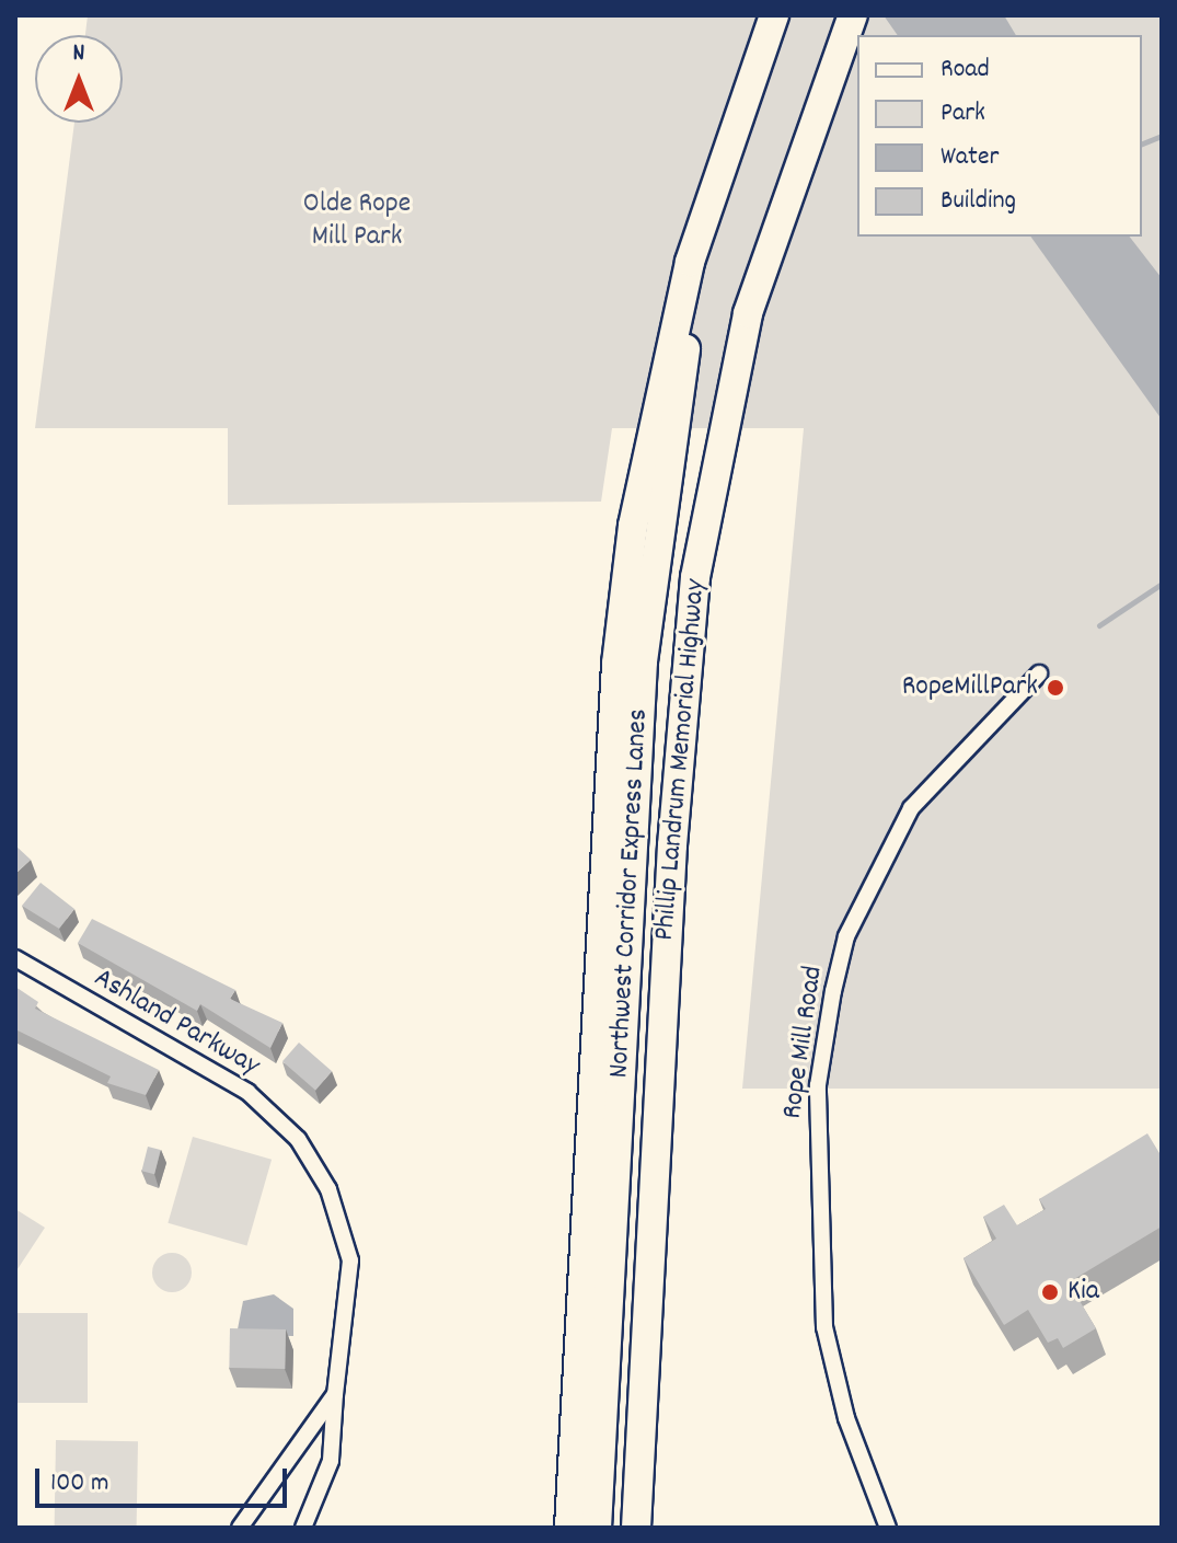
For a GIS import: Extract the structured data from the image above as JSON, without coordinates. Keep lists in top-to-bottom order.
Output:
{
  "streets": {
    "highway": ["Phillip Landrum Memorial Highway", "Northwest Corridor Express Lanes"],
    "street": ["Ashland Parkway", "Rope Mill Road"]
  },
  "parks": ["Olde Rope Mill Park"],
  "places": ["RopeMillPark", "Kia"],
  "legend": [
    "Road",
    "Park",
    "Water",
    "Building"
  ],
  "scale_bar": "100 m",
  "north": "top"
}
